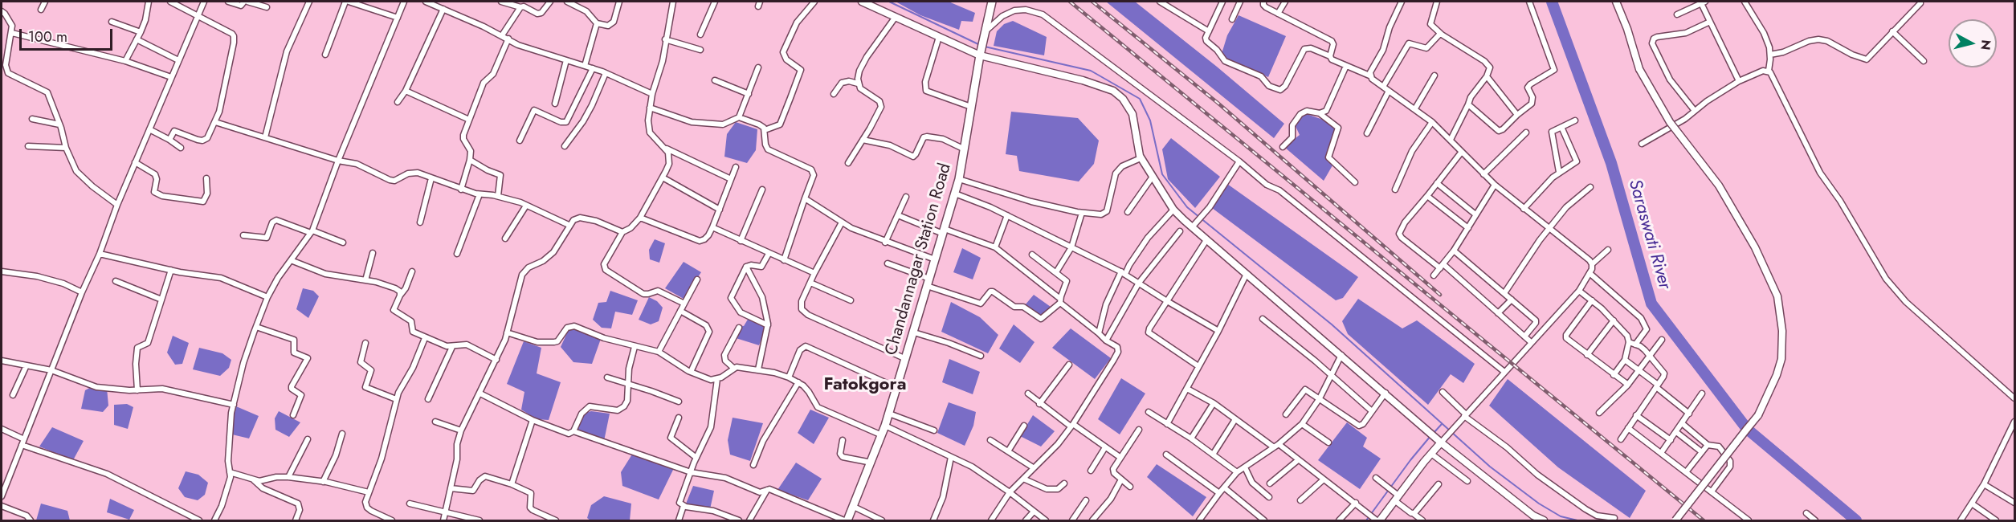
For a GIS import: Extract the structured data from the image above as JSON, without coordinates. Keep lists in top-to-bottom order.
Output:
{
  "streets": {
    "main road": ["Chandannagar Station Road"]
  },
  "districts": ["Fatokgora"],
  "water": ["Saraswati River"],
  "scale_bar": "100 m",
  "north": "right"
}
